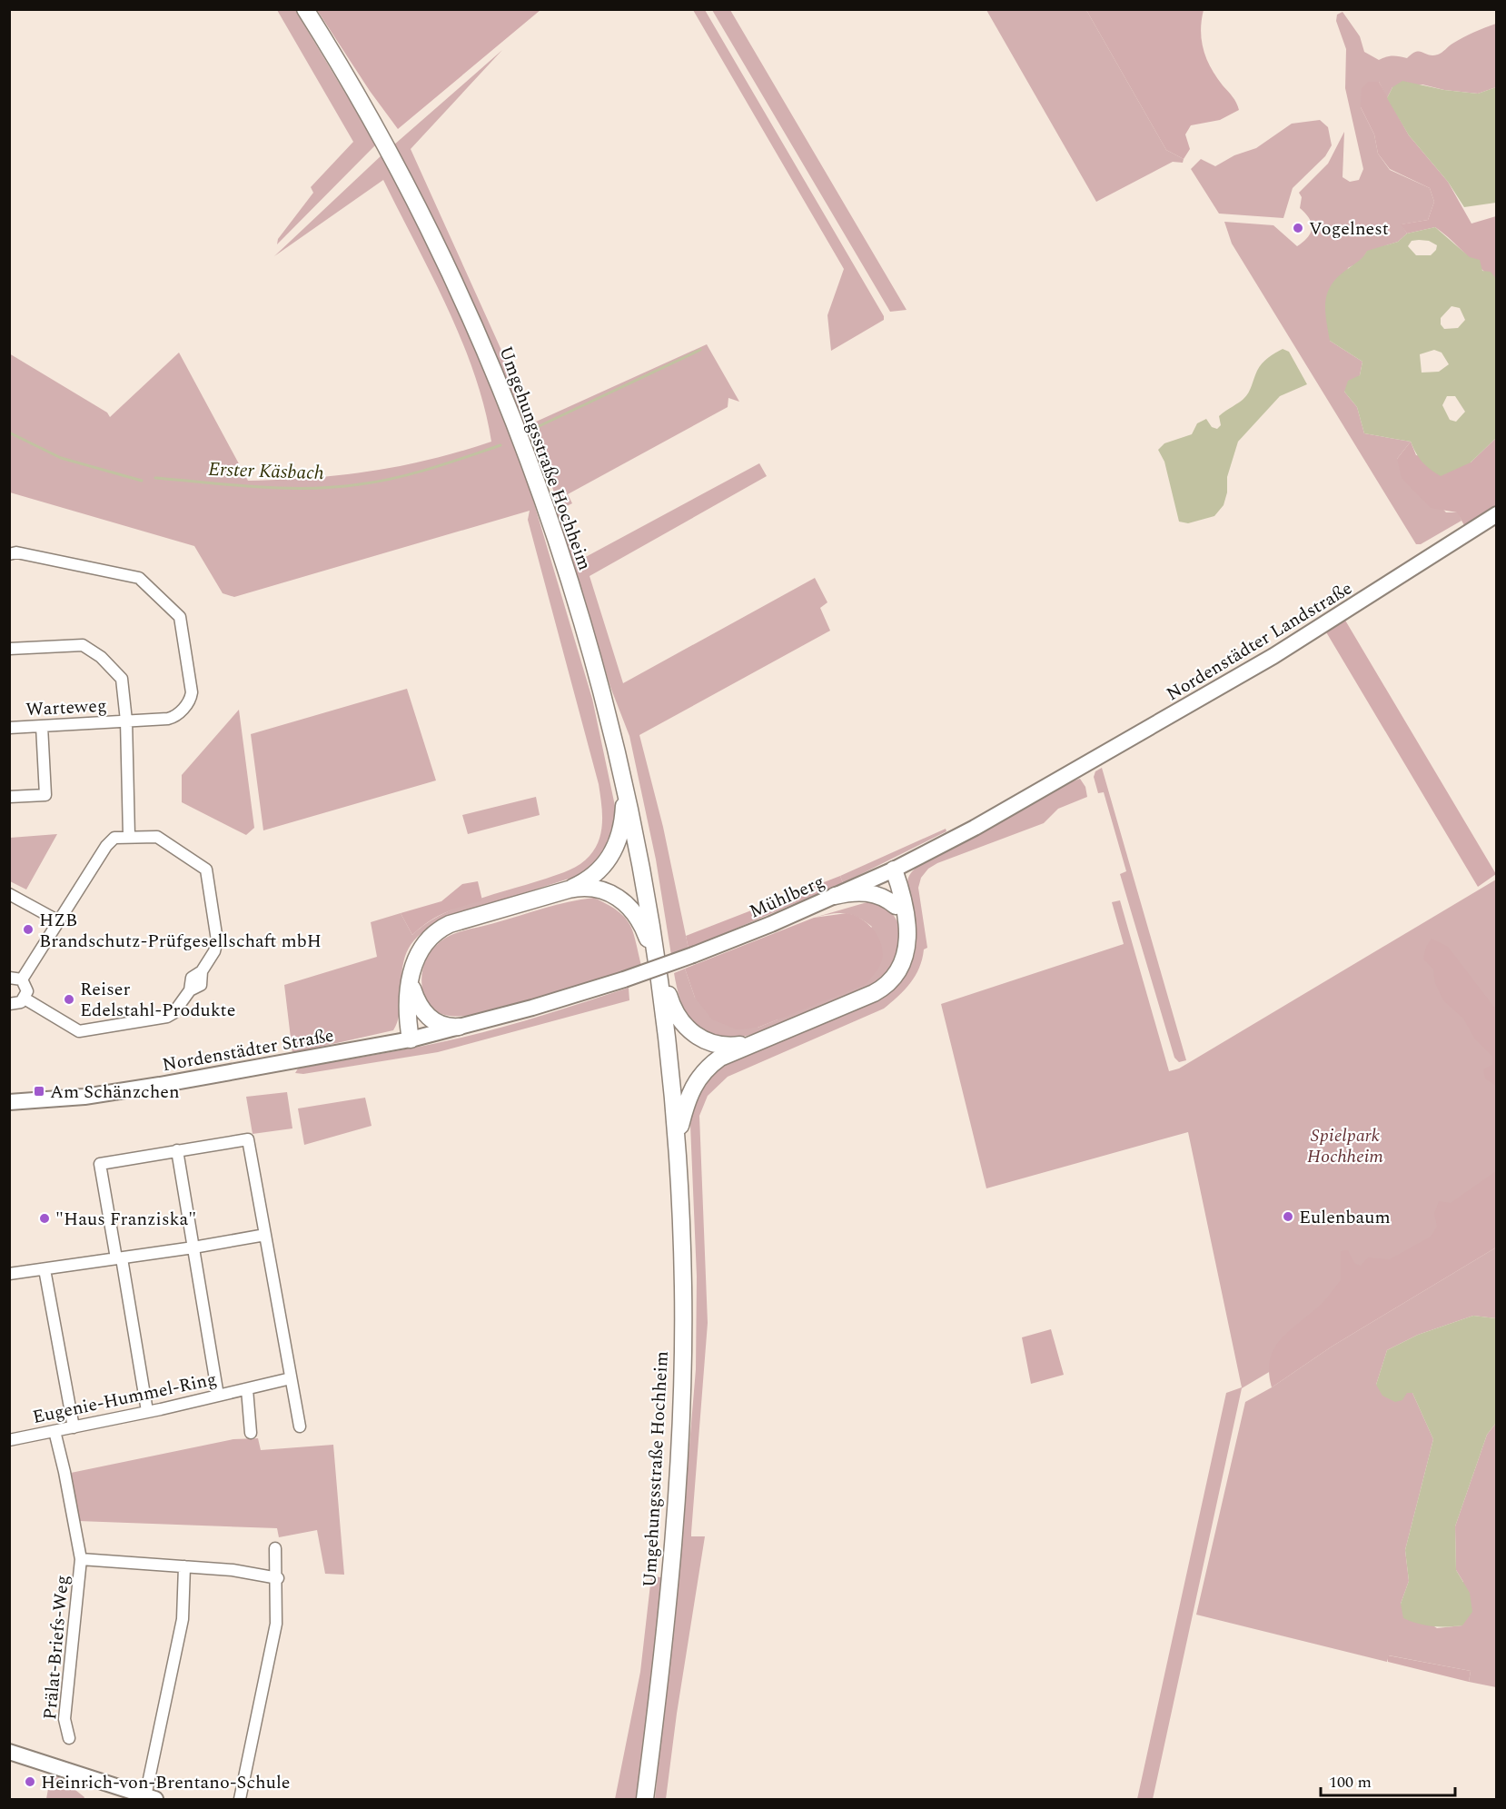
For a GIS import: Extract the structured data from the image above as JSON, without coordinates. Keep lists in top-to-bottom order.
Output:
{
  "streets": {
    "main road": [
      "Umgehungsstraße Hochheim",
      "Nordenstädter Landstraße",
      "Mühlberg",
      "Nordenstädter Straße"
    ],
    "street": ["Warteweg", "Eugenie-Hummel-Ring", "Prälat-Briefs-Weg"]
  },
  "crossings": [
    ["Nordenstädter Landstraße", "Mühlberg"],
    ["Mühlberg", "Nordenstädter Straße"],
    ["Eugenie-Hummel-Ring", "Prälat-Briefs-Weg"]
  ],
  "water": ["Erster Käsbach"],
  "parks": ["Spielpark Hochheim"],
  "places": {
    "other": [
      "Vogelnest",
      "HZB Brandschutz-Prüfgesellschaft mbH",
      "Reiser Edelstahl-Produkte",
      "Eulenbaum",
      "\"Haus Franziska\"",
      "Heinrich-von-Brentano-Schule"
    ],
    "transit": ["Am Schänzchen"]
  },
  "scale_bar": "100 m"
}
